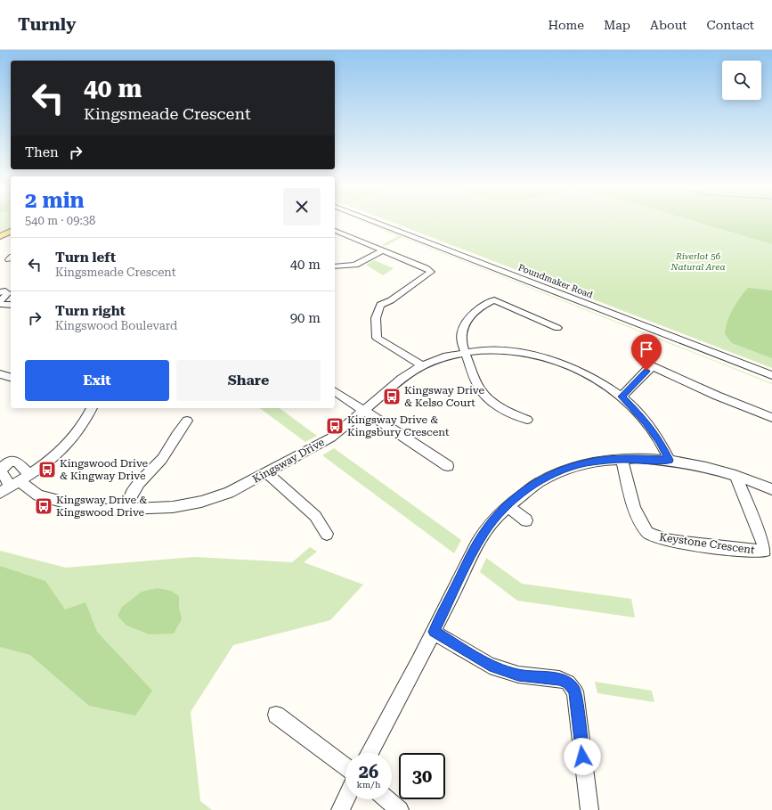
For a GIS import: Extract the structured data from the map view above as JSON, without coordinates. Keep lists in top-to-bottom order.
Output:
{
  "streets": {
    "street": ["Poundmaker Road", "Kingsway Drive", "Keystone Crescent"]
  },
  "parks": ["Riverlot 56 Natural Area"],
  "places": {
    "bus stop": [
      "Kingsway Drive & Kelso Court",
      "Kingsway Drive & Kingsbury Crescent",
      "Kingswood Drive & Kingway Drive",
      "Kingsway Drive & Kingswood Drive"
    ]
  },
  "page": {
    "header": "Turnly",
    "nav": [
      "Home",
      "Map",
      "About",
      "Contact"
    ],
    "turn": ["40 m", "Kingsmeade Crescent"],
    "then": "Then",
    "heading": ["2 min", "540 m · 09:38"],
    "list": [
      {
        "name": "Turn left",
        "note": "Kingsmeade Crescent",
        "value": "40 m"
      },
      {
        "name": "Turn right",
        "note": "Kingswood Boulevard",
        "value": "90 m"
      }
    ],
    "buttons": ["Exit", "Share"],
    "speed": "26 km/h",
    "limit": "30"
  }
}
